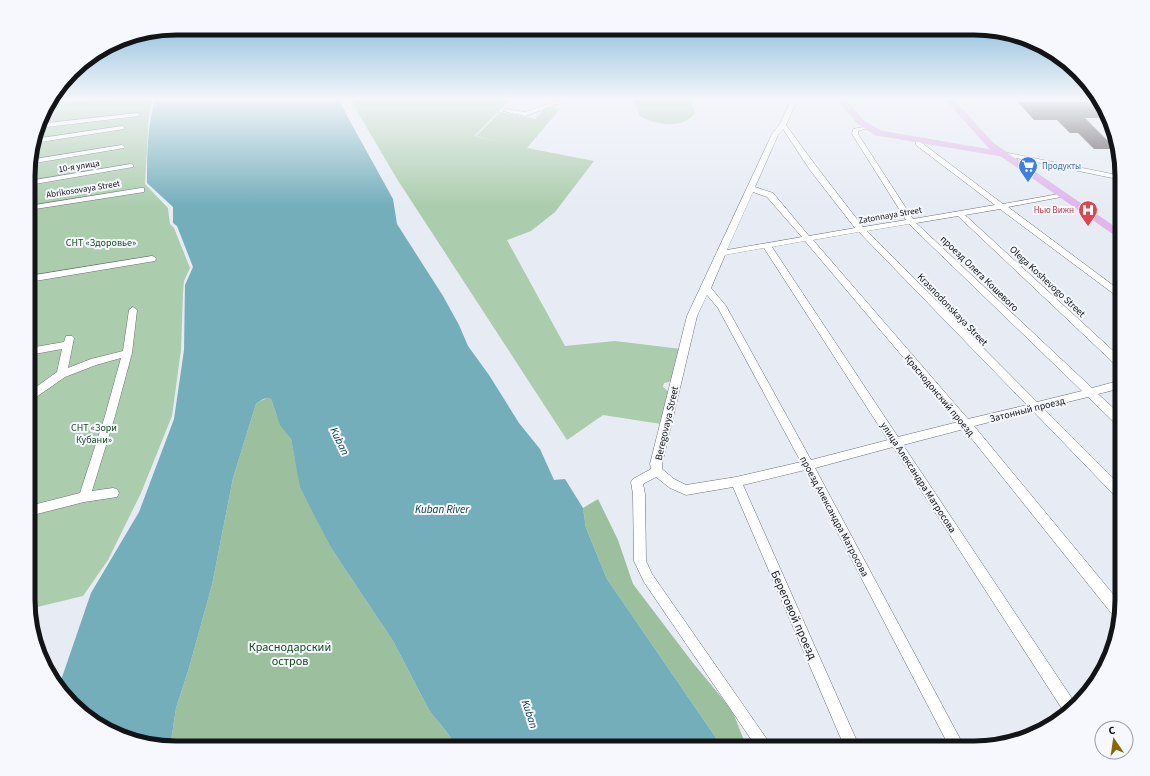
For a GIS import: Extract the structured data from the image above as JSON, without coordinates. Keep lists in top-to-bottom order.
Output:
{
  "streets": {
    "street": [
      "10-я улица",
      "Abrikosovaya Street",
      "Zatonnaya Street",
      "проезд Олега Кошевого",
      "Olega Koshevogo Street",
      "Krasnodonskaya Street",
      "Краснодонский проезд",
      "Затонный проезд",
      "Beregovaya Street",
      "улица Александра Матросова",
      "проезд Александра Матросова",
      "Береговой проезд"
    ]
  },
  "crossings": [
    ["Zatonnaya Street", "проезд Олега Кошевого"],
    ["Zatonnaya Street", "Olega Koshevogo Street"],
    ["Zatonnaya Street", "Krasnodonskaya Street"],
    ["Zatonnaya Street", "Краснодонский проезд"],
    ["Zatonnaya Street", "Beregovaya Street"],
    ["Zatonnaya Street", "улица Александра Матросова"],
    ["проезд Олега Кошевого", "Затонный проезд"],
    ["Krasnodonskaya Street", "Затонный проезд"],
    ["Краснодонский проезд", "Затонный проезд"],
    ["Краснодонский проезд", "Beregovaya Street"],
    ["Затонный проезд", "Beregovaya Street"],
    ["Затонный проезд", "улица Александра Матросова"],
    ["Затонный проезд", "проезд Александра Матросова"],
    ["Затонный проезд", "Береговой проезд"],
    ["Beregovaya Street", "проезд Александра Матросова"]
  ],
  "water": ["Kuban", "Kuban River"],
  "parks": ["СНТ «Здоровье»", "СНТ «Зори Кубани»", "Краснодарский остров"],
  "places": {
    "supermarket": ["Продукты"],
    "hospital": ["Нью Вижн"]
  },
  "north": "top"
}
